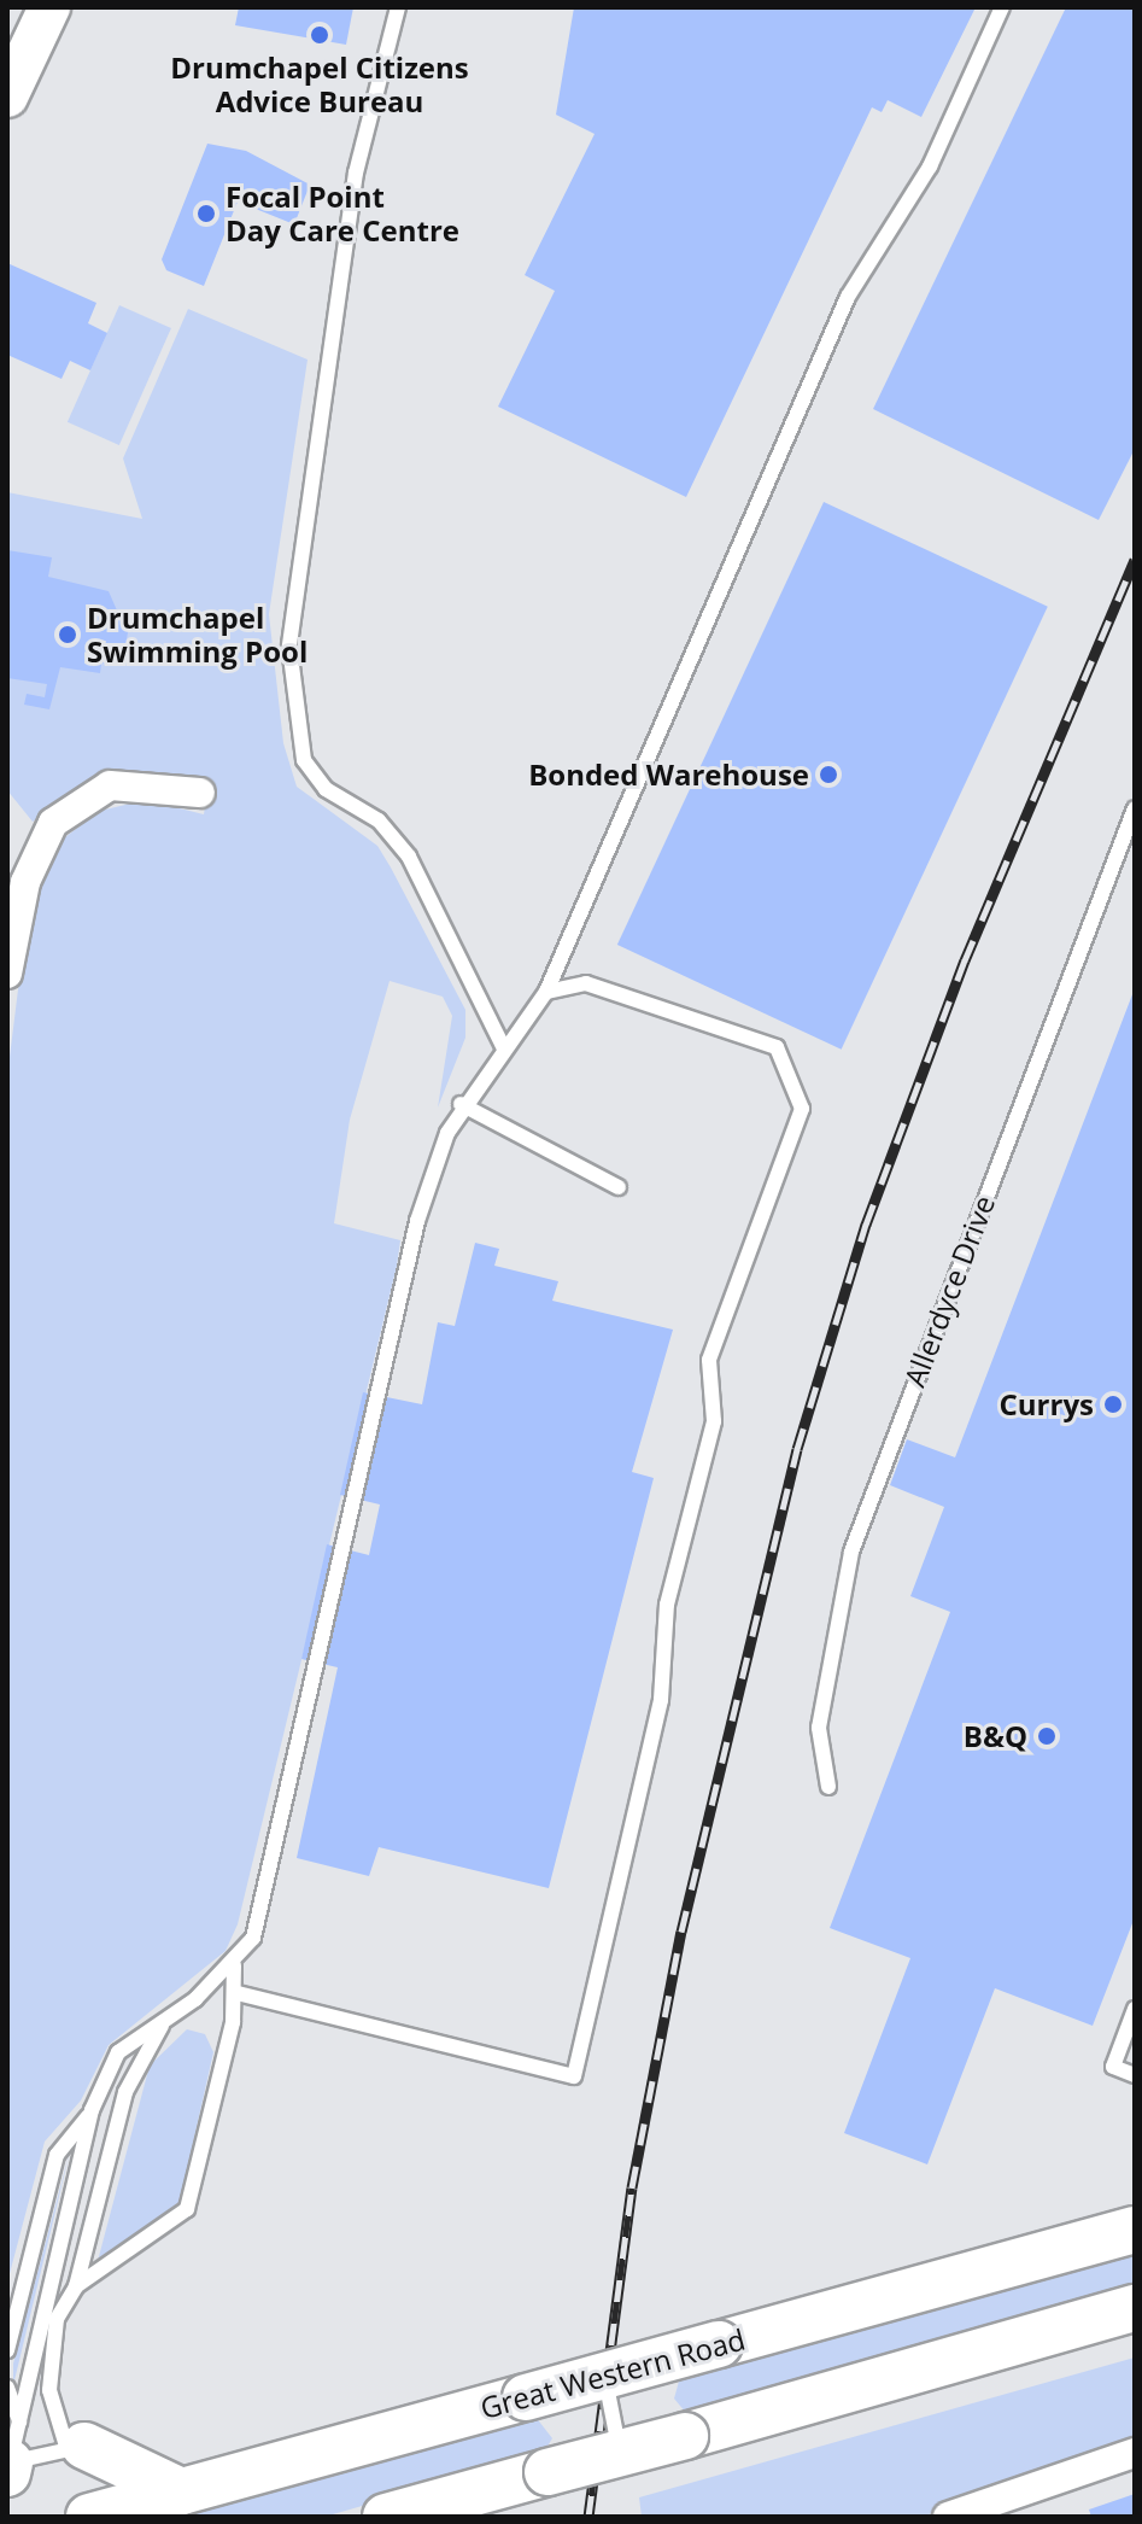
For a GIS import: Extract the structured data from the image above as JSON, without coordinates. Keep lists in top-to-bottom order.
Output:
{
  "streets": {
    "main road": ["Great Western Road"],
    "lane": ["Allerdyce Drive"]
  },
  "places": [
    "Drumchapel Citizens Advice Bureau",
    "Focal Point Day Care Centre",
    "Drumchapel Swimming Pool",
    "Bonded Warehouse",
    "Currys",
    "B&Q"
  ]
}
